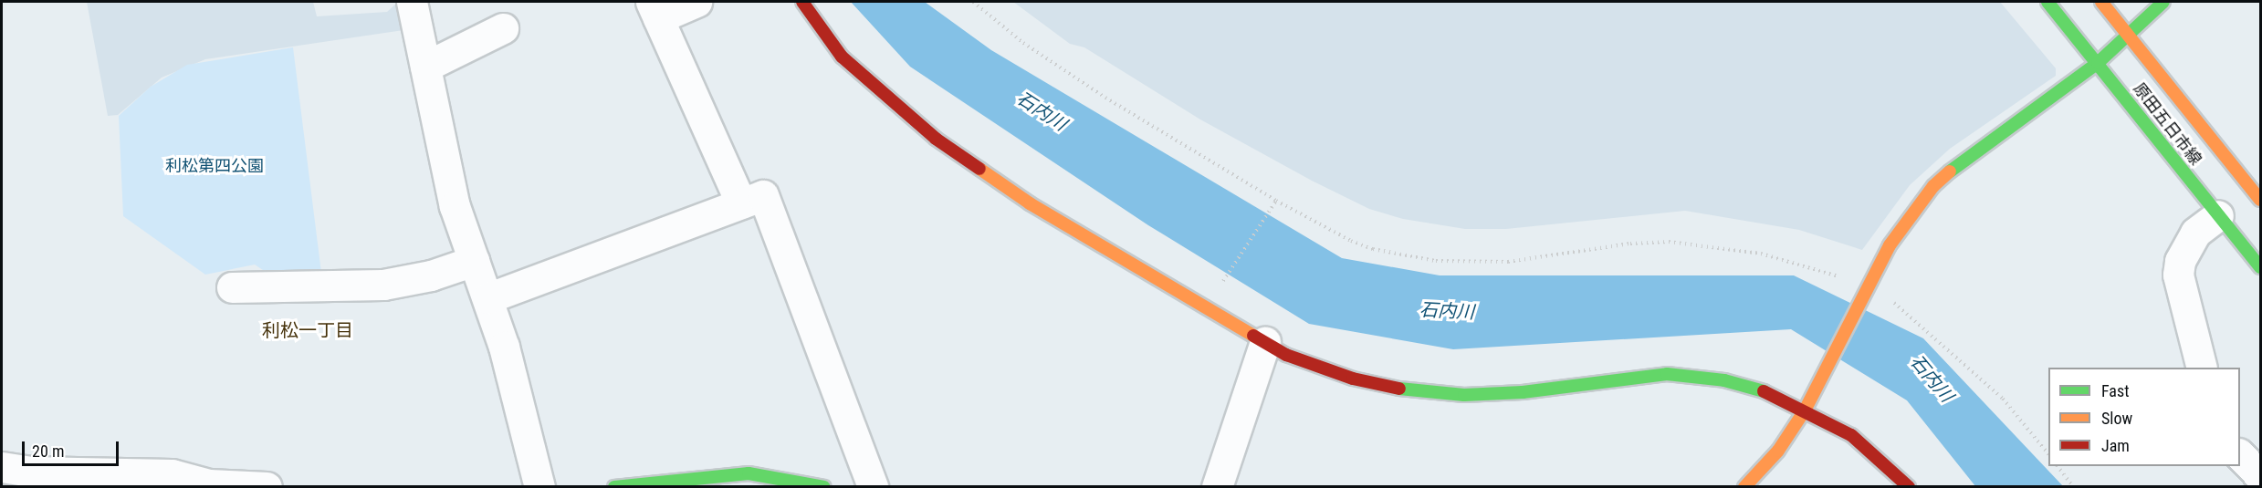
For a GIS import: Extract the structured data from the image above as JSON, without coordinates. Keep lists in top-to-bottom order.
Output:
{
  "streets": {
    "street": ["原田五日市線"]
  },
  "districts": ["利松一丁目"],
  "water": ["石内川"],
  "parks": ["利松第四公園"],
  "legend": ["Fast", "Slow", "Jam"],
  "scale_bar": "20 m"
}
